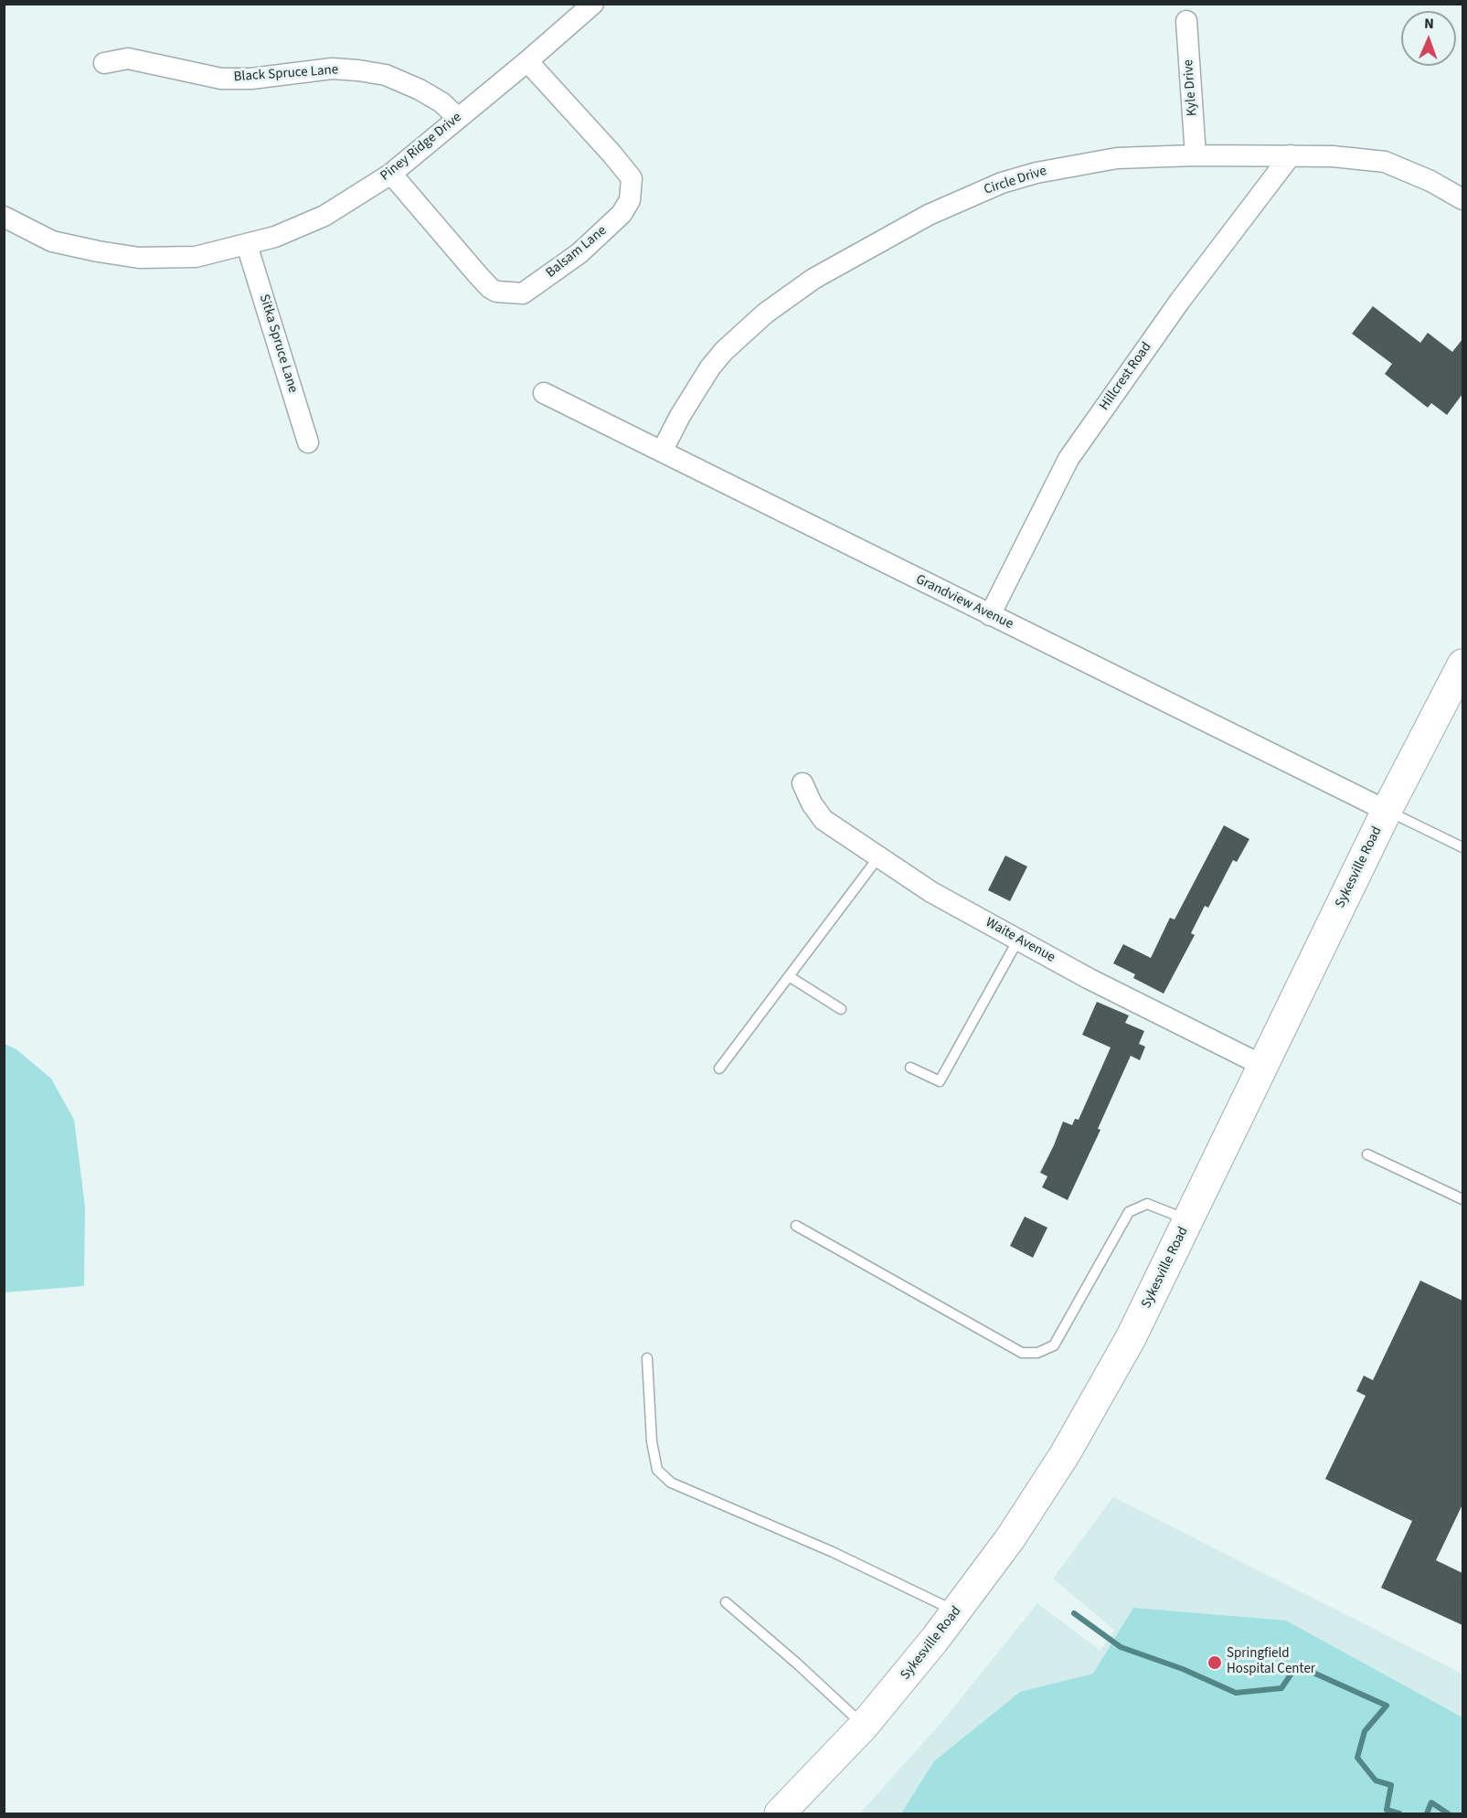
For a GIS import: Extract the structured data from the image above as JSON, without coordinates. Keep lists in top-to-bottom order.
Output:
{
  "streets": {
    "main road": ["Sykesville Road"],
    "street": [
      "Black Spruce Lane",
      "Kyle Drive",
      "Piney Ridge Drive",
      "Circle Drive",
      "Balsam Lane",
      "Sitka Spruce Lane",
      "Hillcrest Road",
      "Grandview Avenue",
      "Waite Avenue"
    ]
  },
  "crossings": [
    ["Black Spruce Lane", "Piney Ridge Drive"],
    ["Kyle Drive", "Circle Drive"],
    ["Piney Ridge Drive", "Balsam Lane"],
    ["Piney Ridge Drive", "Sitka Spruce Lane"],
    ["Circle Drive", "Hillcrest Road"],
    ["Circle Drive", "Grandview Avenue"],
    ["Hillcrest Road", "Grandview Avenue"],
    ["Grandview Avenue", "Sykesville Road"],
    ["Sykesville Road", "Waite Avenue"]
  ],
  "places": ["Springfield Hospital Center"],
  "north": "top"
}
